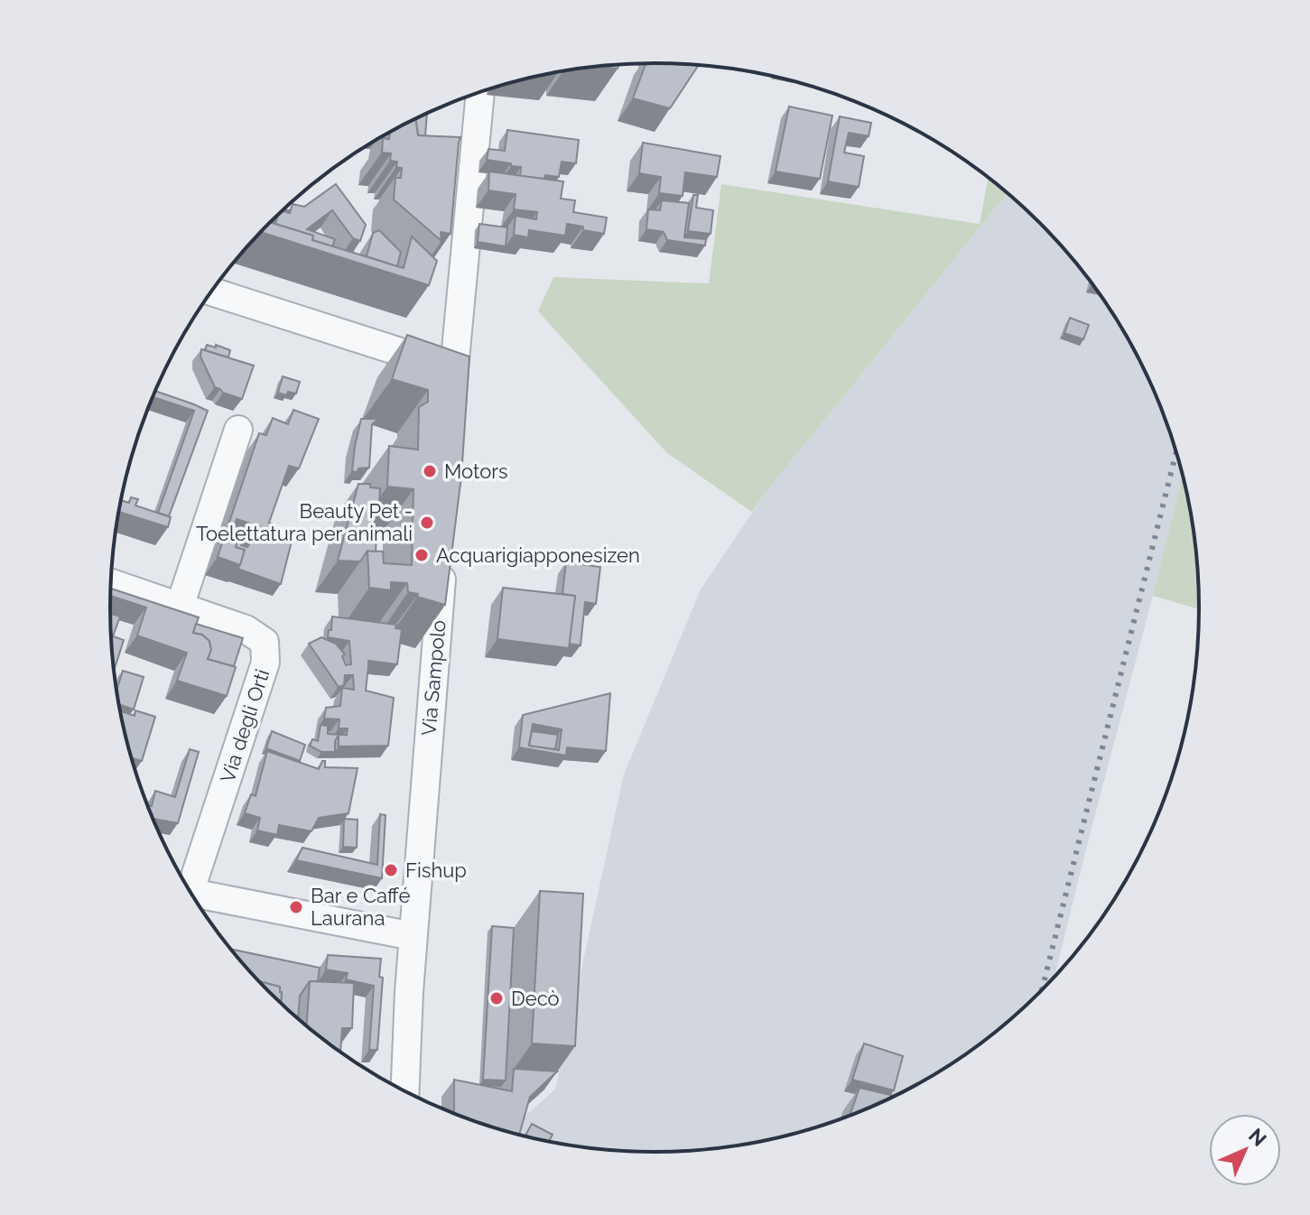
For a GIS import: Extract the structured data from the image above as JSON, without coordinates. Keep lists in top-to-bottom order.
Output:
{
  "streets": {
    "street": ["Via Sampolo", "Via degli Orti"]
  },
  "places": [
    "Motors",
    "Beauty Pet - Toelettatura per animali",
    "Acquarigiapponesizen",
    "Fishup",
    "Bar e Caffé Laurana",
    "Decò"
  ],
  "north": "top right"
}
